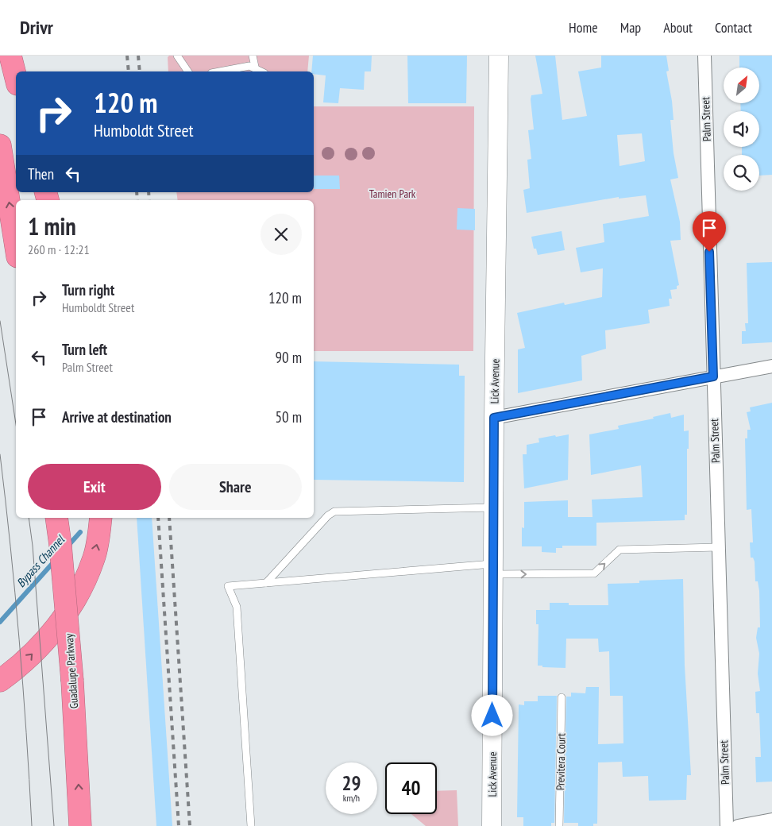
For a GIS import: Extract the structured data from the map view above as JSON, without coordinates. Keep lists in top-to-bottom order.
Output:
{
  "streets": {
    "highway": ["Guadalupe Parkway"],
    "street": ["Palm Street", "Lick Avenue"],
    "lane": ["Previtera Court"]
  },
  "one_way": ["Guadalupe Parkway"],
  "water": ["Bypass Channel"],
  "parks": ["Tamien Park"],
  "north": "top right",
  "page": {
    "header": "Drivr",
    "nav": [
      "Home",
      "Map",
      "About",
      "Contact"
    ],
    "turn": ["120 m", "Humboldt Street"],
    "then": "Then",
    "heading": ["1 min", "260 m · 12:21"],
    "list": [
      {
        "name": "Turn right",
        "note": "Humboldt Street",
        "value": "120 m"
      },
      {
        "name": "Turn left",
        "note": "Palm Street",
        "value": "90 m"
      },
      {
        "name": "Arrive at destination",
        "value": "50 m"
      }
    ],
    "buttons": ["Exit", "Share"],
    "speed": "29 km/h",
    "limit": "40"
  }
}
